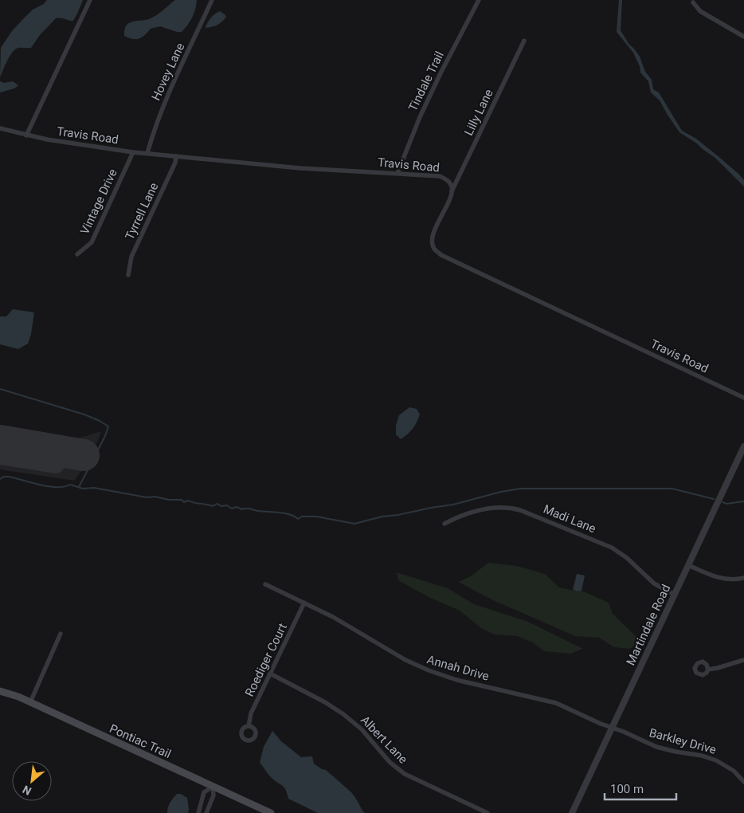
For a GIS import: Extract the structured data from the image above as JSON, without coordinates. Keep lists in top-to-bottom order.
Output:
{
  "streets": {
    "main road": ["Pontiac Trail"],
    "street": [
      "Hovey Lane",
      "Tindale Trail",
      "Lilly Lane",
      "Travis Road",
      "Vintage Drive",
      "Tyrrell Lane",
      "Madi Lane",
      "Martindale Road",
      "Roediger Court",
      "Annah Drive",
      "Albert Lane",
      "Barkley Drive"
    ]
  },
  "crossings": [
    ["Hovey Lane", "Travis Road"],
    ["Tindale Trail", "Travis Road"],
    ["Lilly Lane", "Travis Road"],
    ["Travis Road", "Vintage Drive"],
    ["Travis Road", "Tyrrell Lane"],
    ["Madi Lane", "Martindale Road"],
    ["Martindale Road", "Annah Drive"],
    ["Martindale Road", "Barkley Drive"],
    ["Roediger Court", "Annah Drive"],
    ["Roediger Court", "Albert Lane"],
    ["Annah Drive", "Barkley Drive"]
  ],
  "scale_bar": "100 m",
  "north": "bottom left"
}
